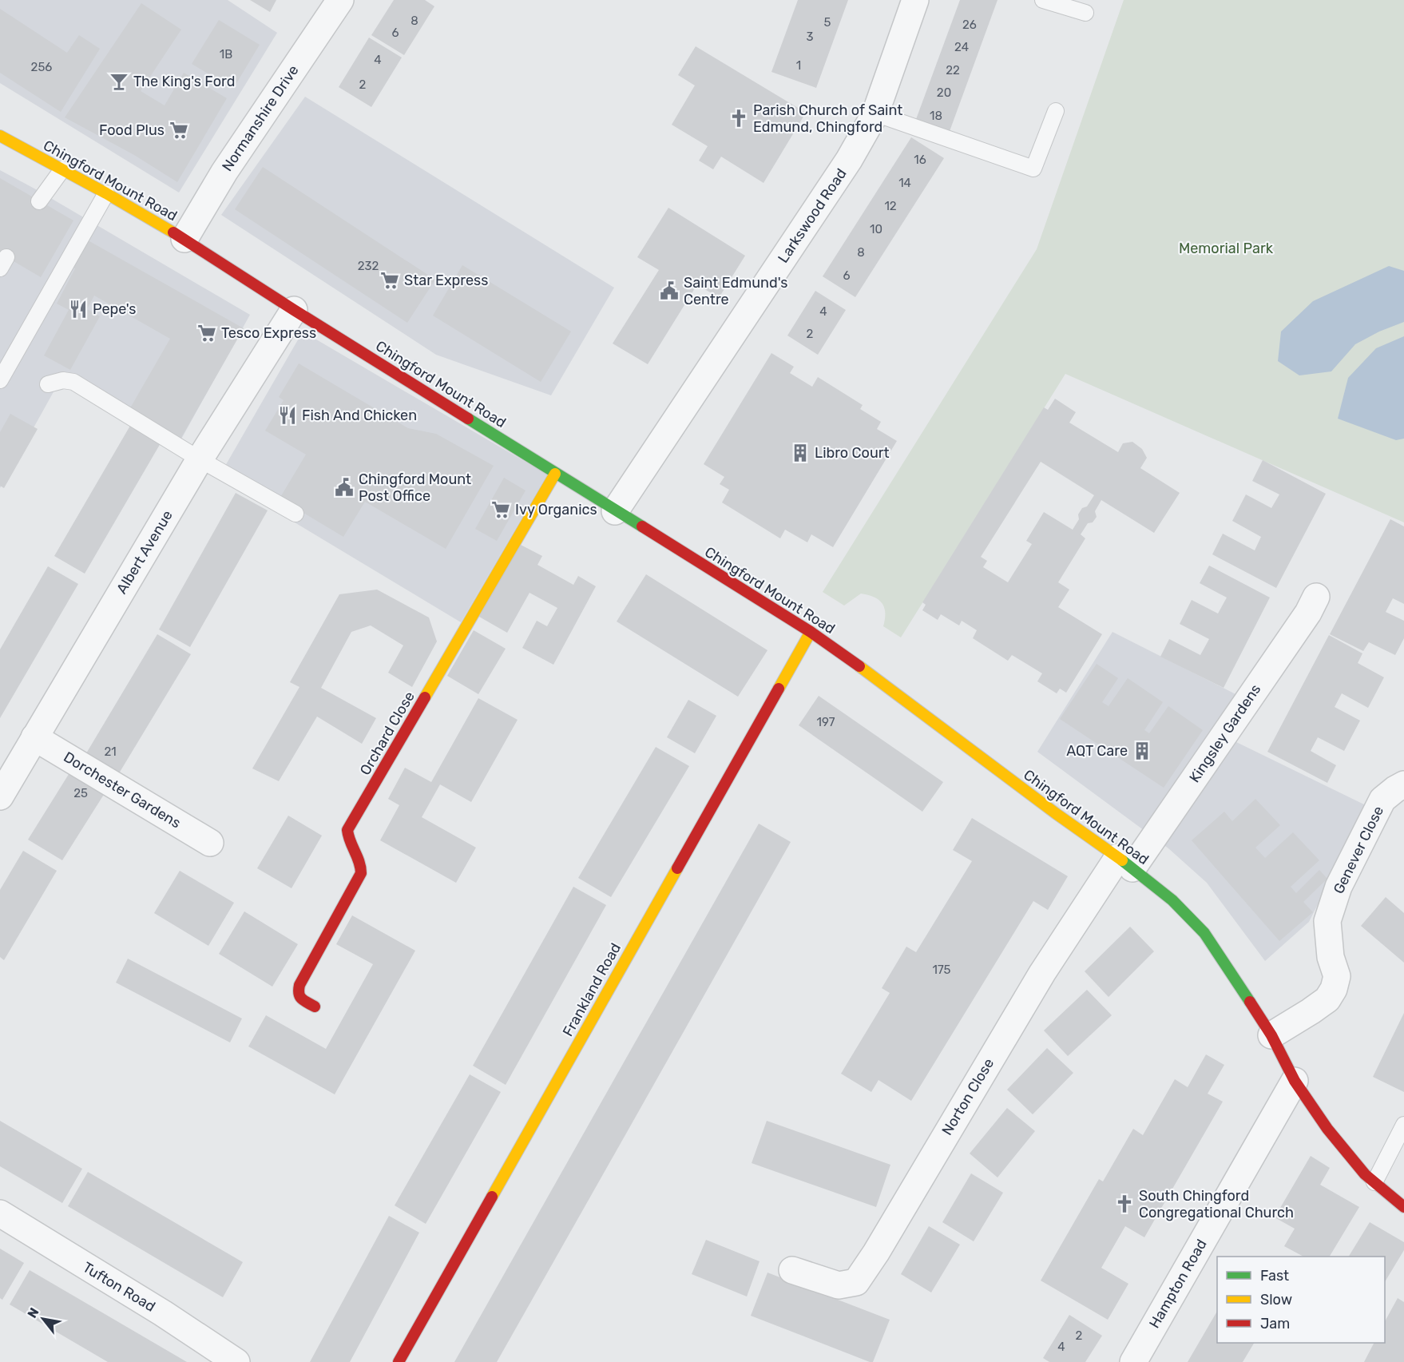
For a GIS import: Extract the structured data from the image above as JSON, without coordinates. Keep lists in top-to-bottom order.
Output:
{
  "streets": {
    "main road": ["Chingford Mount Road", "Orchard Close", "Frankland Road"],
    "street": [
      "Normanshire Drive",
      "Larkswood Road",
      "Albert Avenue",
      "Kingsley Gardens",
      "Dorchester Gardens",
      "Genever Close",
      "Norton Close",
      "Hampton Road",
      "Tufton Road"
    ]
  },
  "crossings": [
    ["Normanshire Drive", "Chingford Mount Road"],
    ["Chingford Mount Road", "Larkswood Road"],
    ["Chingford Mount Road", "Albert Avenue"],
    ["Chingford Mount Road", "Orchard Close"],
    ["Chingford Mount Road", "Kingsley Gardens"],
    ["Chingford Mount Road", "Genever Close"],
    ["Chingford Mount Road", "Frankland Road"],
    ["Chingford Mount Road", "Norton Close"],
    ["Chingford Mount Road", "Hampton Road"],
    ["Albert Avenue", "Dorchester Gardens"],
    ["Kingsley Gardens", "Norton Close"]
  ],
  "parks": ["Memorial Park"],
  "places": {
    "bar": ["The King's Ford"],
    "church": ["Parish Church of Saint Edmund, Chingford", "South Chingford Congregational Church"],
    "supermarket": [
      "Food Plus",
      "Star Express",
      "Tesco Express",
      "Ivy Organics"
    ],
    "public building": ["Saint Edmund's Centre", "Chingford Mount Post Office"],
    "restaurant": ["Pepe's", "Fish And Chicken"],
    "building": ["Libro Court", "AQT Care"]
  },
  "house_numbers": [
    "8",
    "5",
    "26",
    "6",
    "3",
    "24",
    "1B",
    "4",
    "1",
    "256",
    "22",
    "2",
    "20",
    "18",
    "16",
    "14",
    "12",
    "10",
    "8",
    "232",
    "6",
    "4",
    "2",
    "197",
    "21",
    "25",
    "175",
    "2",
    "4"
  ],
  "legend": ["Fast", "Slow", "Jam"],
  "north": "top left"
}
